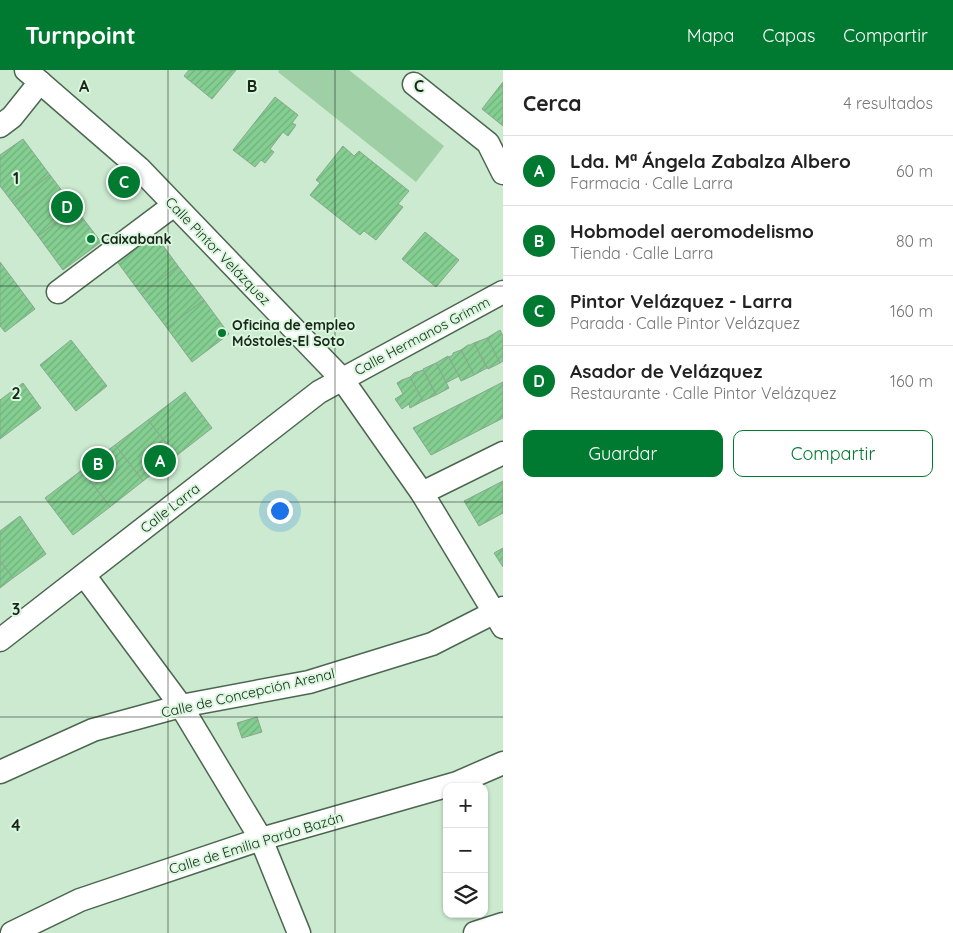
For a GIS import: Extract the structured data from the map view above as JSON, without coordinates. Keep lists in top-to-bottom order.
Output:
{
  "streets": {
    "street": [
      "Calle Pintor Velázquez",
      "Calle Hermanos Grimm",
      "Calle Larra",
      "Calle de Concepción Arenal",
      "Calle de Emilia Pardo Bazán"
    ]
  },
  "crossings": [
    ["Calle Pintor Velázquez", "Calle Hermanos Grimm"],
    ["Calle Pintor Velázquez", "Calle Larra"],
    ["Calle Pintor Velázquez", "Calle de Concepción Arenal"],
    ["Calle Hermanos Grimm", "Calle Larra"]
  ],
  "places": ["Caixabank", "Oficina de empleo Móstoles-El Soto"],
  "page": {
    "header": "Turnpoint",
    "nav": ["Mapa", "Capas", "Compartir"],
    "heading": ["Cerca", "4 resultados"],
    "list": [
      {
        "mark": "A",
        "name": "Lda. Mª Ángela Zabalza Albero",
        "note": "Farmacia · Calle Larra",
        "value": "60 m"
      },
      {
        "mark": "B",
        "name": "Hobmodel aeromodelismo",
        "note": "Tienda · Calle Larra",
        "value": "80 m"
      },
      {
        "mark": "C",
        "name": "Pintor Velázquez - Larra",
        "note": "Parada · Calle Pintor Velázquez",
        "value": "160 m"
      },
      {
        "mark": "D",
        "name": "Asador de Velázquez",
        "note": "Restaurante · Calle Pintor Velázquez",
        "value": "160 m"
      }
    ],
    "pins": [
      "C",
      "D",
      "A",
      "B"
    ],
    "buttons": ["Guardar", "Compartir"],
    "map_buttons": ["+", "−"]
  },
  "grid": {
    "columns": ["A", "B", "C"],
    "rows": [
      "1",
      "2",
      "3",
      "4"
    ]
  }
}
